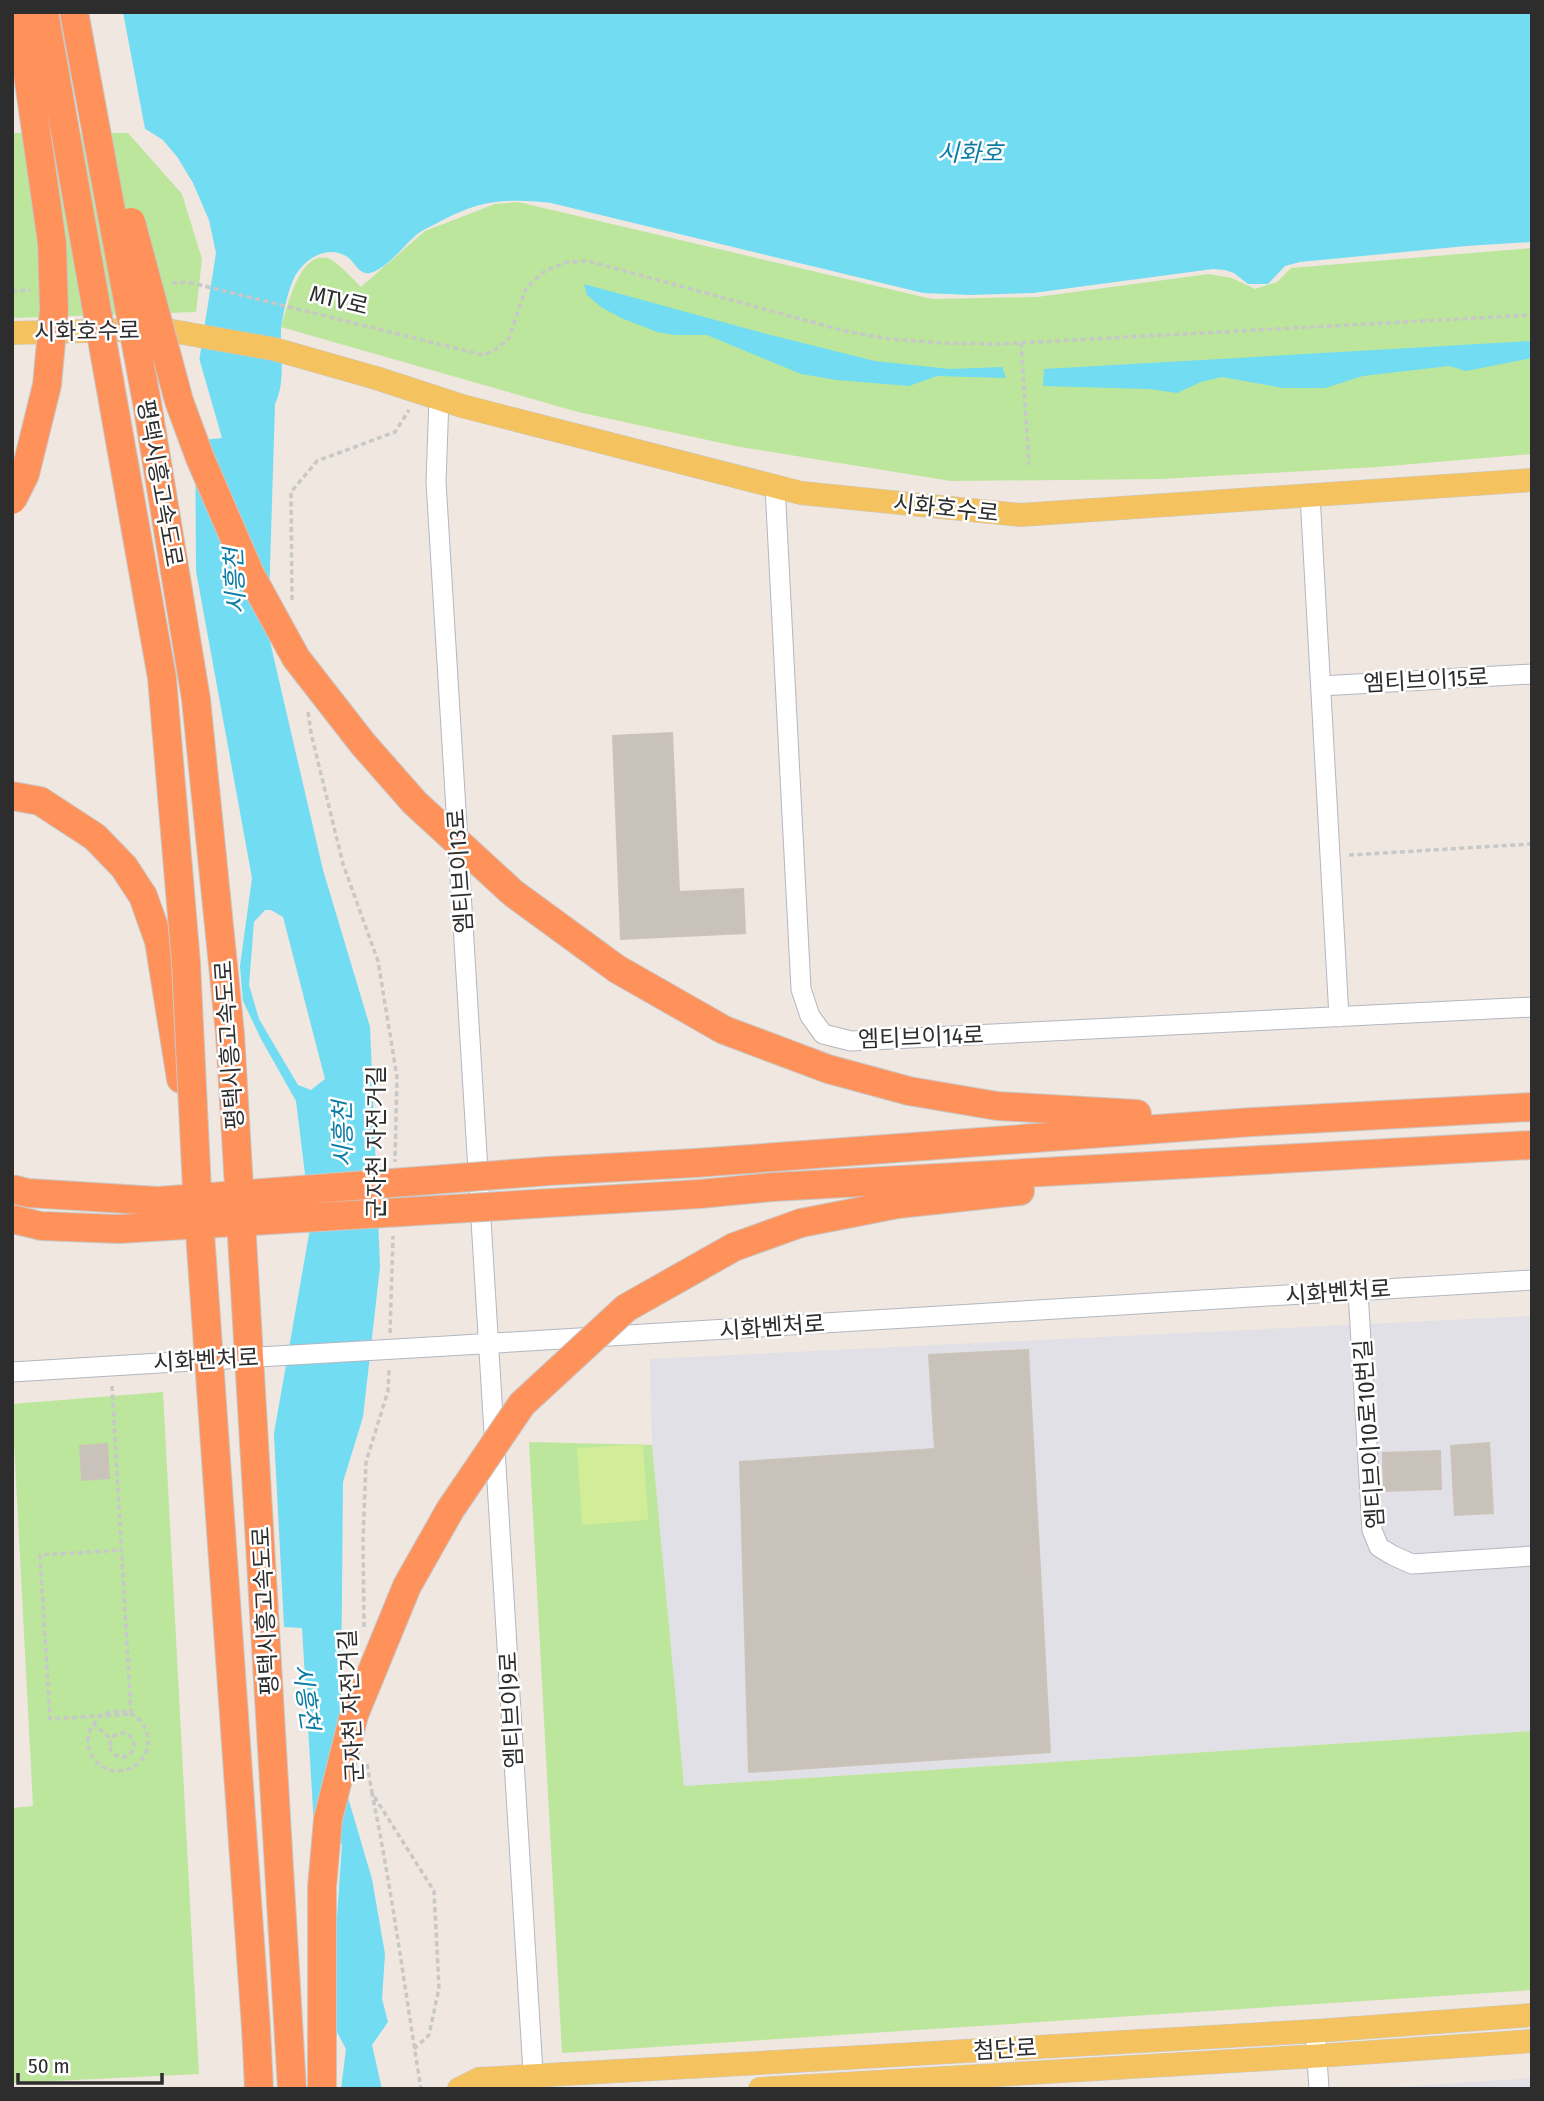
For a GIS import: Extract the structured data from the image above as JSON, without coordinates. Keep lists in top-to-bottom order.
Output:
{
  "streets": {
    "highway": ["평택시흥고속도로"],
    "main road": ["시화호수로", "첨단로"],
    "street": [
      "엠티브이15로",
      "엠티브이13로",
      "엠티브이14로",
      "시화벤처로",
      "엠티브이10로10번길",
      "엠티브이9로"
    ],
    "path": ["MTV로", "군자천 자전거길"]
  },
  "crossings": [
    ["시화호수로", "엠티브이13로"],
    ["시화호수로", "엠티브이14로"],
    ["엠티브이13로", "시화벤처로"],
    ["엠티브이13로", "엠티브이9로"],
    ["시화벤처로", "엠티브이10로10번길"],
    ["시화벤처로", "엠티브이9로"],
    ["엠티브이9로", "첨단로"]
  ],
  "water": ["시화호", "시흥천"],
  "scale_bar": "50 m"
}
